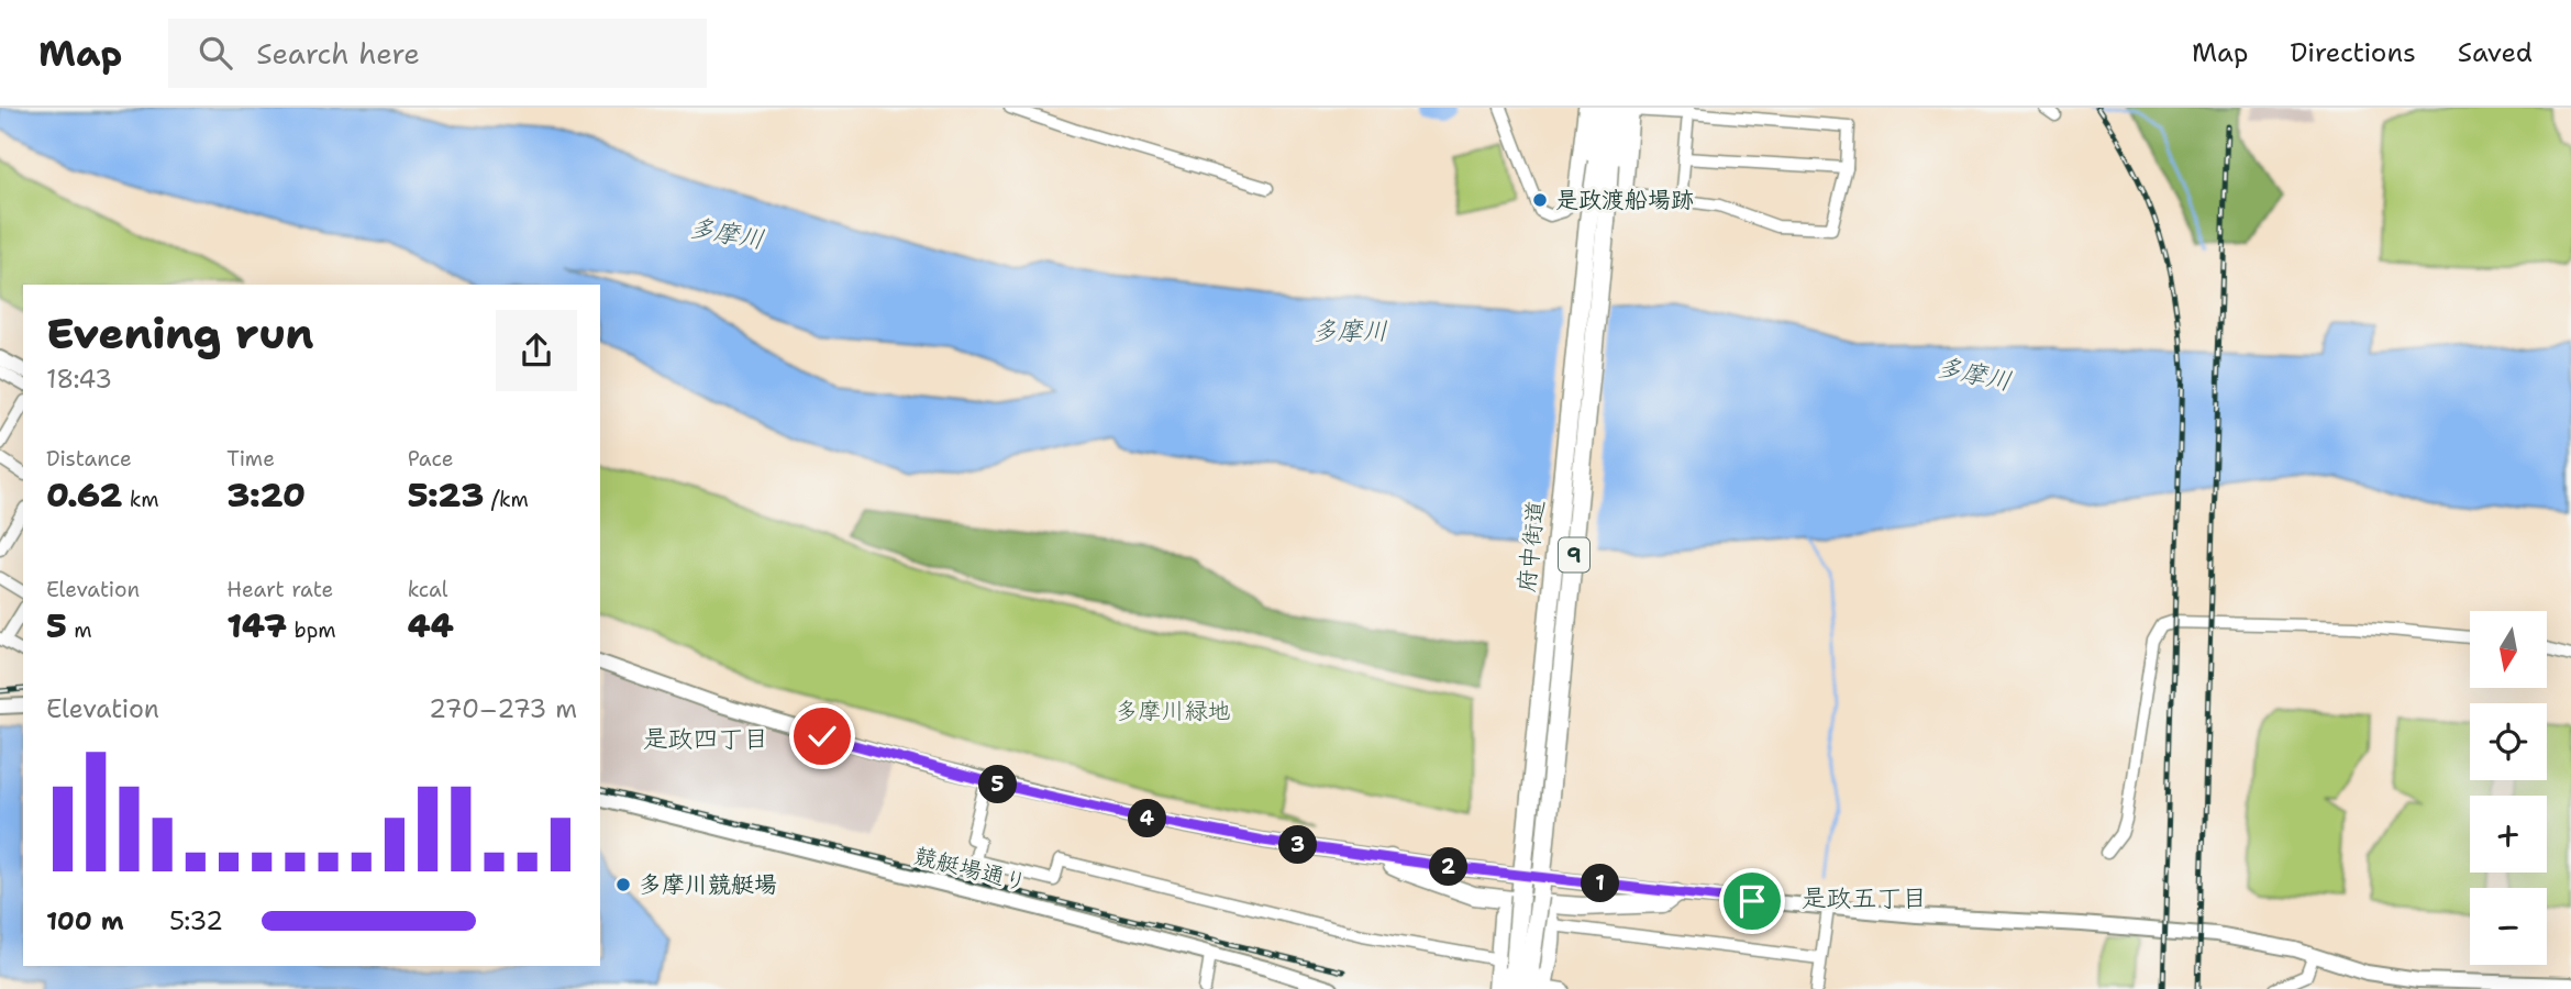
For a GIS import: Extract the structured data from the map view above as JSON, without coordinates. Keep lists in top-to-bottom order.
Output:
{
  "streets": {
    "main road": ["府中街道", "9"],
    "street": ["競艇場通り"]
  },
  "districts": ["是政四丁目", "是政五丁目"],
  "water": ["多摩川"],
  "parks": ["多摩川緑地"],
  "places": ["是政渡船場跡", "多摩川競艇場"],
  "north": "bottom",
  "page": {
    "header": "Map",
    "search": "Search here",
    "nav": ["Map", "Directions", "Saved"],
    "heading": ["Evening run", "18:43"],
    "stats": [
      ["Distance", "0.62 km"],
      ["Time", "3:20"],
      ["Pace", "5:23 /km"],
      ["Elevation", "5 m"],
      ["Heart rate", "147 bpm"],
      ["kcal", "44"]
    ],
    "map_buttons": ["+", "−"],
    "chart": ["Elevation", "270–273 m"],
    "pins": [
      "5",
      "4",
      "3",
      "2",
      "1"
    ],
    "list": [
      {
        "name": "100 m",
        "note": "5:32"
      }
    ]
  }
}
